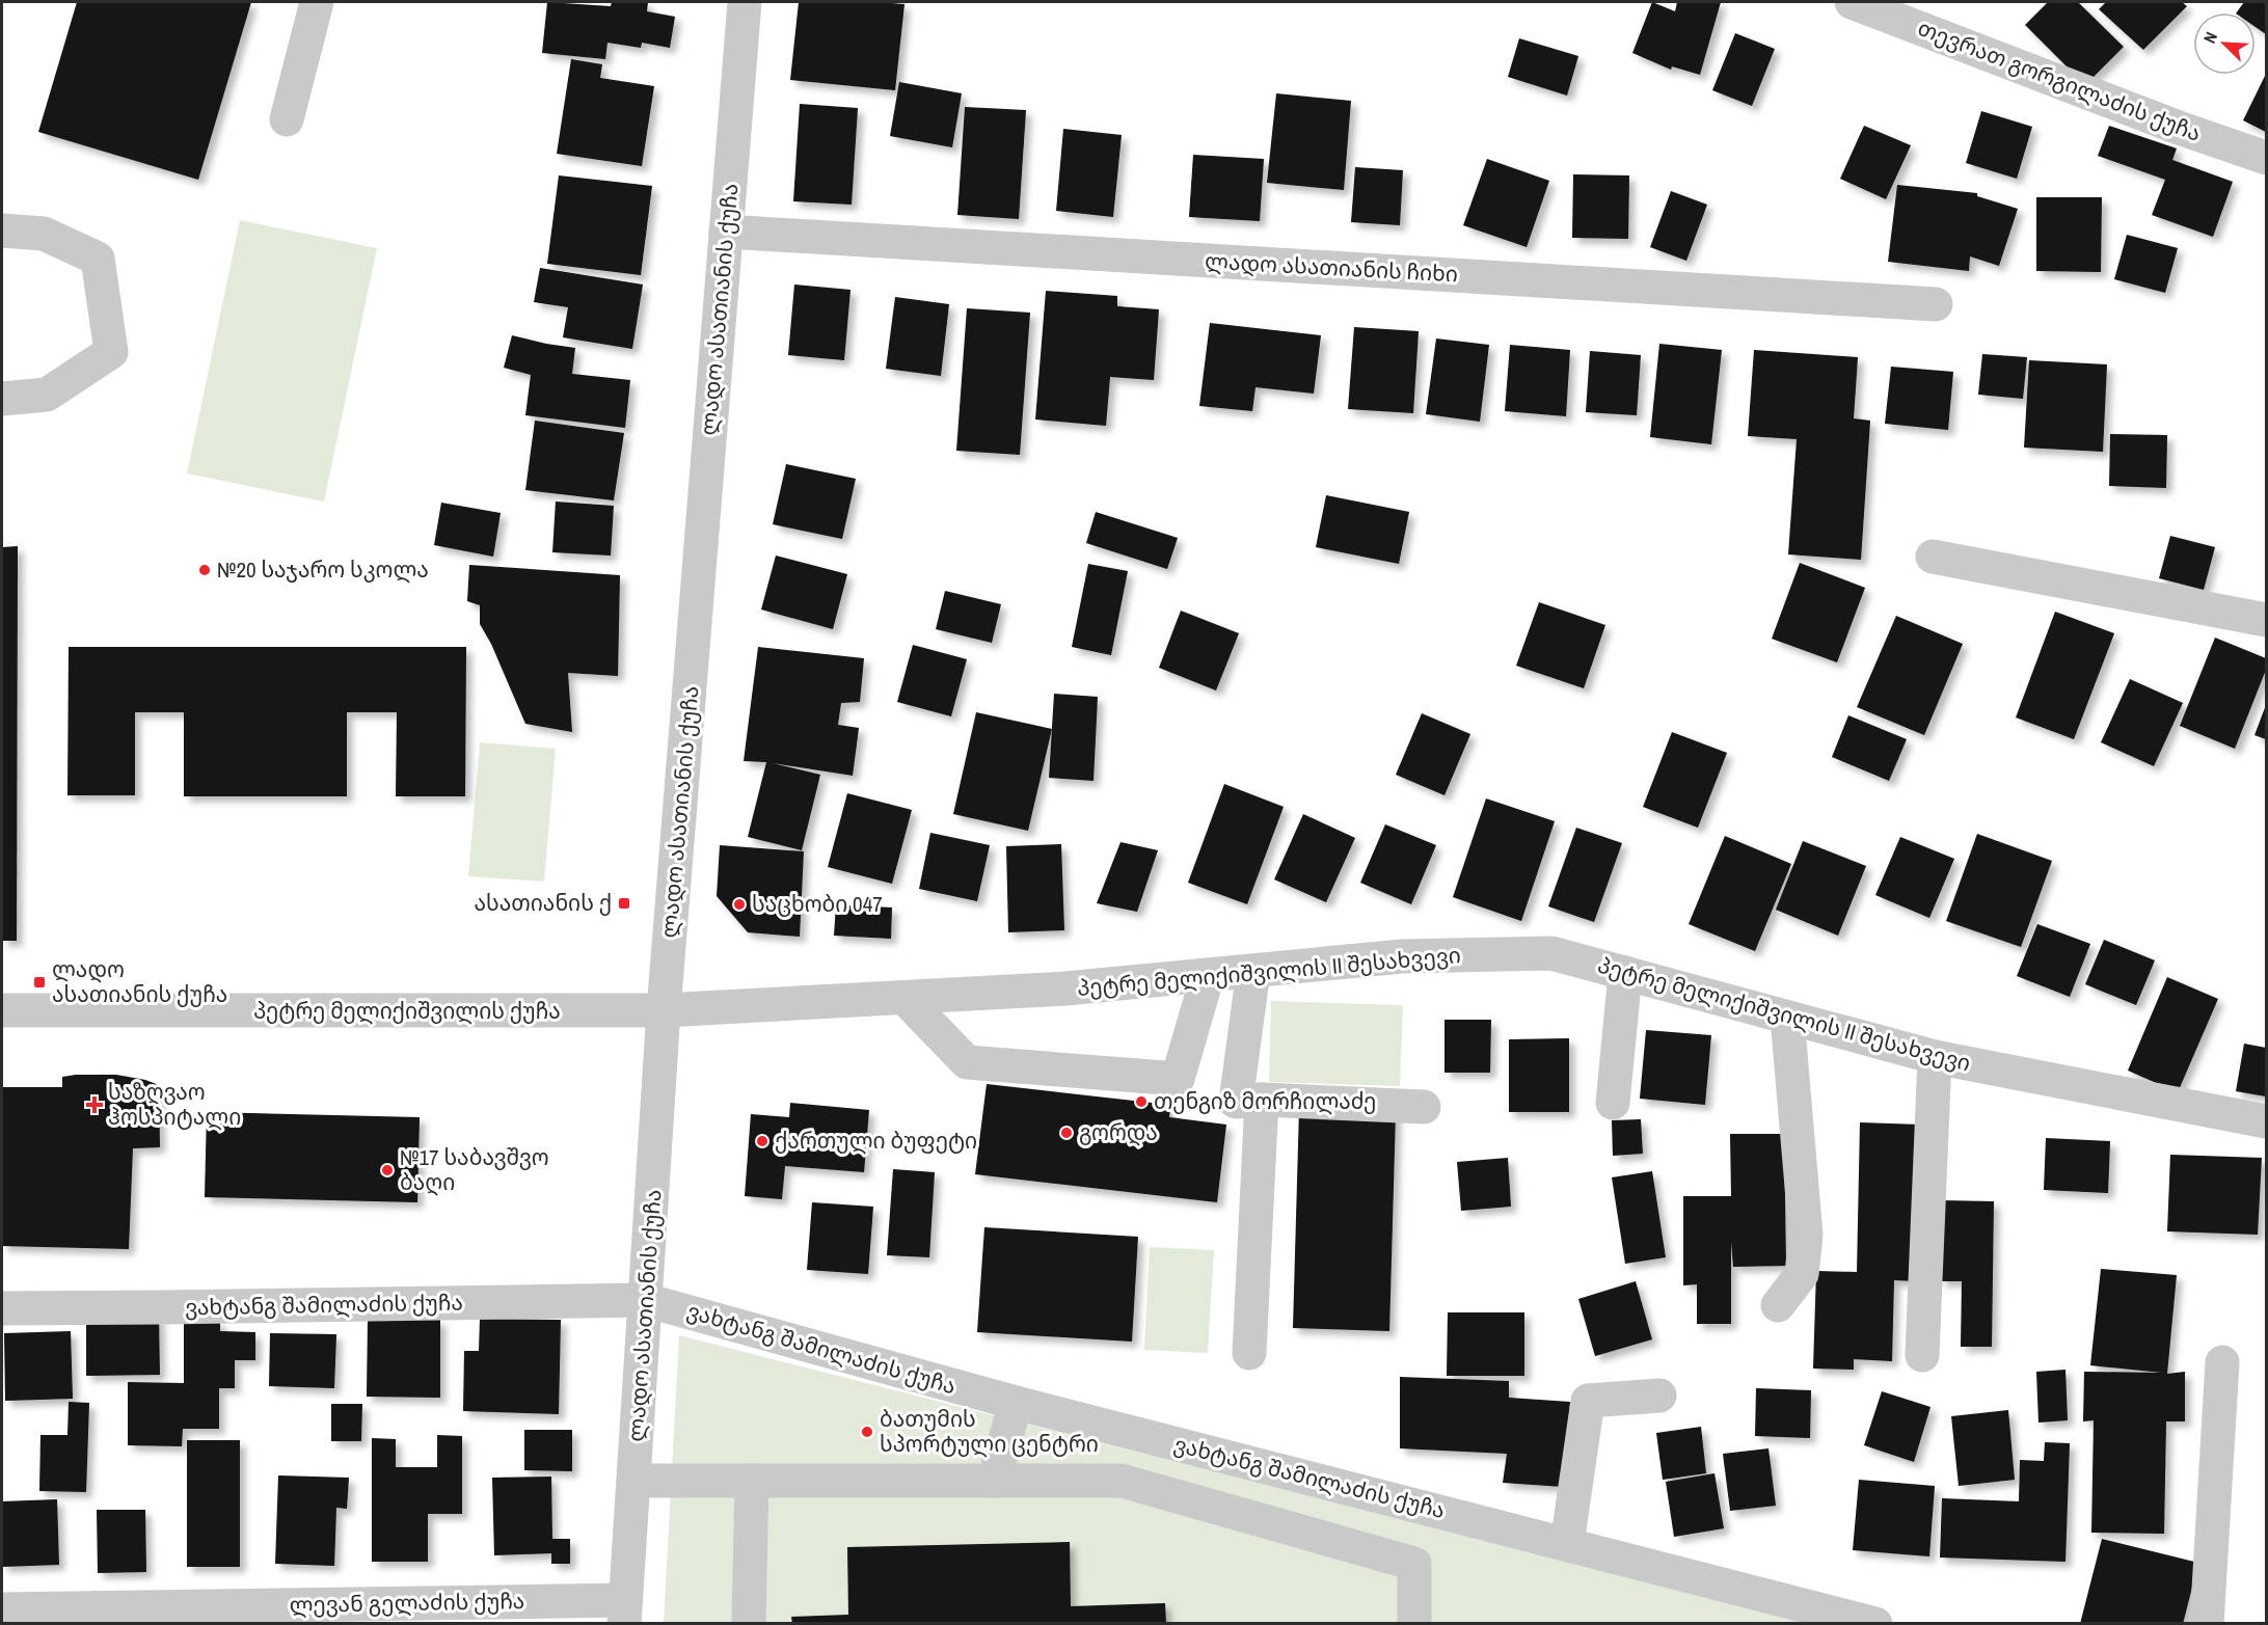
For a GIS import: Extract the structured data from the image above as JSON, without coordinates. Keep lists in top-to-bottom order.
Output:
{
  "streets": {
    "street": [
      "თევრათ გორგილაძის ქუჩა",
      "ლადო ასათიანის ჩიხი",
      "ლადო ასათიანის ქუჩა",
      "პეტრე მელიქიშვილის II შესახვევი",
      "პეტრე მელიქიშვილის ქუჩა",
      "ვახტანგ შამილაძის ქუჩა",
      "ლევან გელაძის ქუჩა"
    ]
  },
  "crossings": [
    ["ლადო ასათიანის ჩიხი", "ლადო ასათიანის ქუჩა"],
    ["ლადო ასათიანის ქუჩა", "პეტრე მელიქიშვილის II შესახვევი"],
    ["ლადო ასათიანის ქუჩა", "პეტრე მელიქიშვილის ქუჩა"],
    ["ლადო ასათიანის ქუჩა", "ვახტანგ შამილაძის ქუჩა"],
    ["ლადო ასათიანის ქუჩა", "ლევან გელაძის ქუჩა"],
    ["პეტრე მელიქიშვილის II შესახვევი", "პეტრე მელიქიშვილის ქუჩა"]
  ],
  "places": {
    "other": [
      "№20 საჯარო სკოლა",
      "საცხობი 047",
      "თენგიზ მორჩილაძე",
      "გორდა",
      "ქართული ბუფეტი",
      "№17 საბავშვო ბაღი",
      "ბათუმის სპორტული ცენტრი"
    ],
    "transit": ["ასათიანის ქ", "ლადო ასათიანის ქუჩა"],
    "health": ["საზღვაო ჰოსპიტალი"]
  },
  "north": "top left"
}
